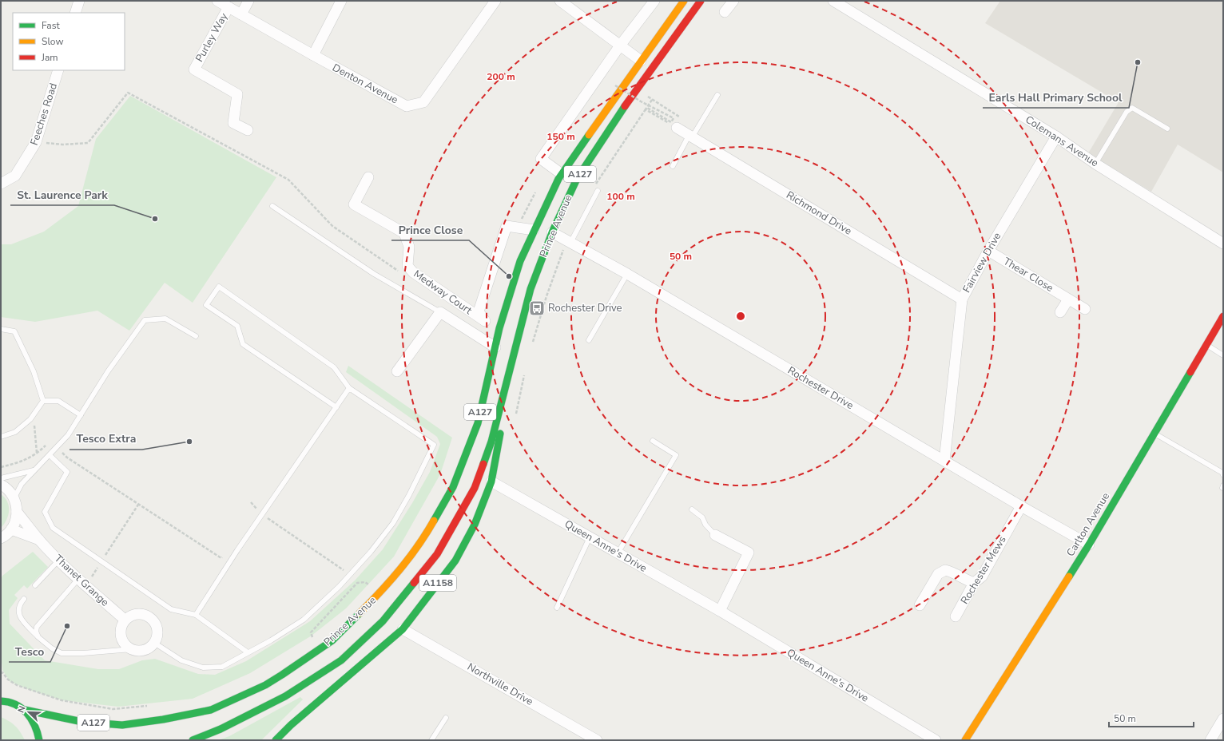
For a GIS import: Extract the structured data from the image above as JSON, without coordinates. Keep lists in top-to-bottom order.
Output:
{
  "streets": {
    "main road": [
      "A127",
      "Prince Avenue",
      "Carlton Avenue",
      "A1158"
    ],
    "street": [
      "Purley Way",
      "Denton Avenue",
      "Feeches Road",
      "Colemans Avenue",
      "Richmond Drive",
      "Fairview Drive",
      "Thear Close",
      "Medway Court",
      "Rochester Drive",
      "Queen Anne's Drive",
      "Rochester Mews",
      "Thanet Grange",
      "Northville Drive"
    ]
  },
  "crossings": [
    ["Purley Way", "Denton Avenue"],
    ["Colemans Avenue", "Fairview Drive"],
    ["Richmond Drive", "Fairview Drive"],
    ["Prince Avenue", "Medway Court"],
    ["Prince Avenue", "Rochester Drive"],
    ["Prince Avenue", "Queen Anne's Drive"],
    ["Prince Avenue", "Northville Drive"],
    ["Fairview Drive", "Thear Close"],
    ["Fairview Drive", "Rochester Drive"],
    ["Rochester Drive", "Carlton Avenue"],
    ["Rochester Drive", "Rochester Mews"]
  ],
  "places": {
    "other": [
      "Earls Hall Primary School",
      "St. Laurence Park",
      "Prince Close",
      "Tesco Extra",
      "Tesco"
    ],
    "bus stop": ["Rochester Drive"]
  },
  "legend": ["Fast", "Slow", "Jam"],
  "scale_bar": "50 m",
  "north": "top left",
  "rings": [
    "200 m",
    "150 m",
    "100 m",
    "50 m"
  ]
}
